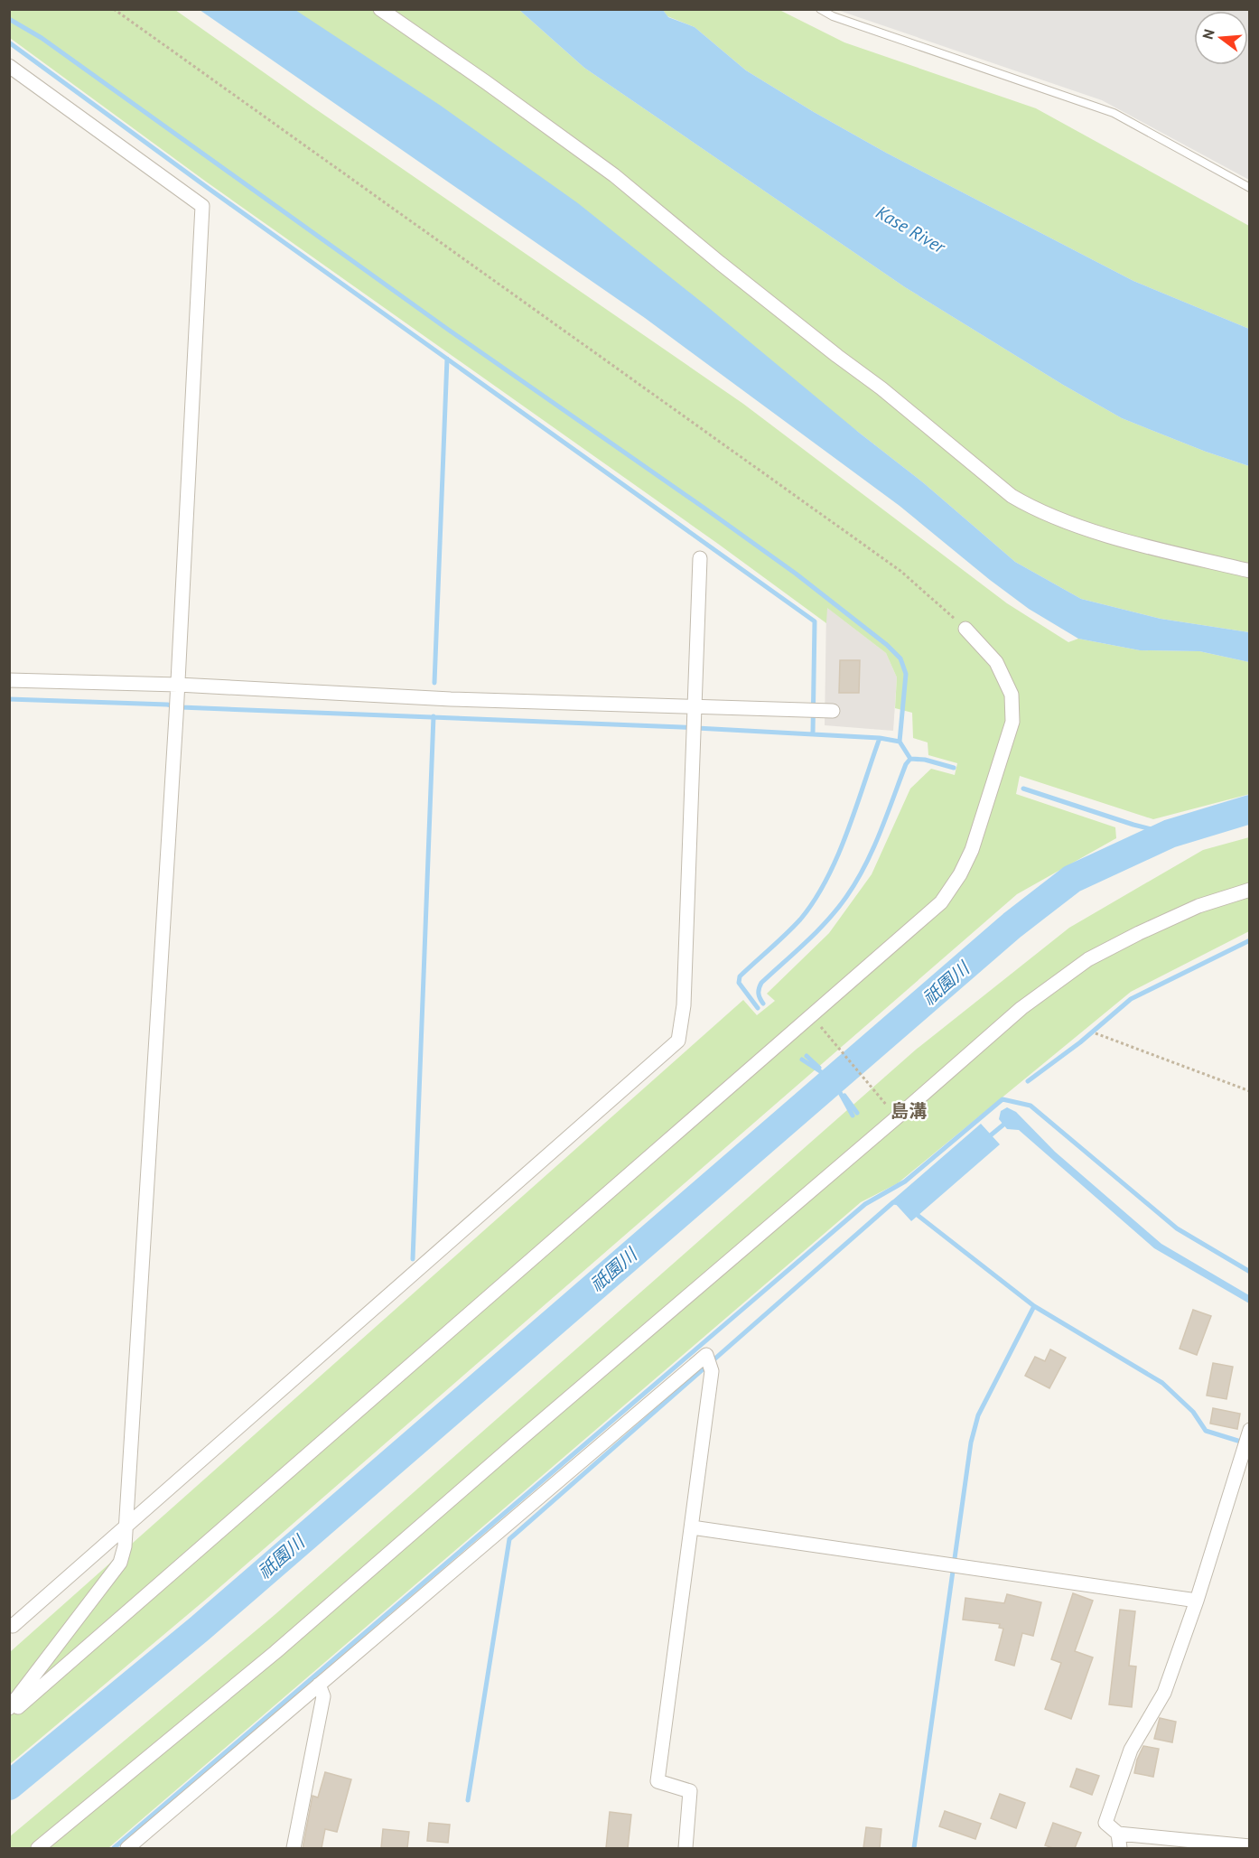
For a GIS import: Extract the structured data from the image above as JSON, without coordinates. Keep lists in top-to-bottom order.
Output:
{
  "districts": ["島溝"],
  "water": ["Kase River", "祇園川"],
  "north": "left"
}
